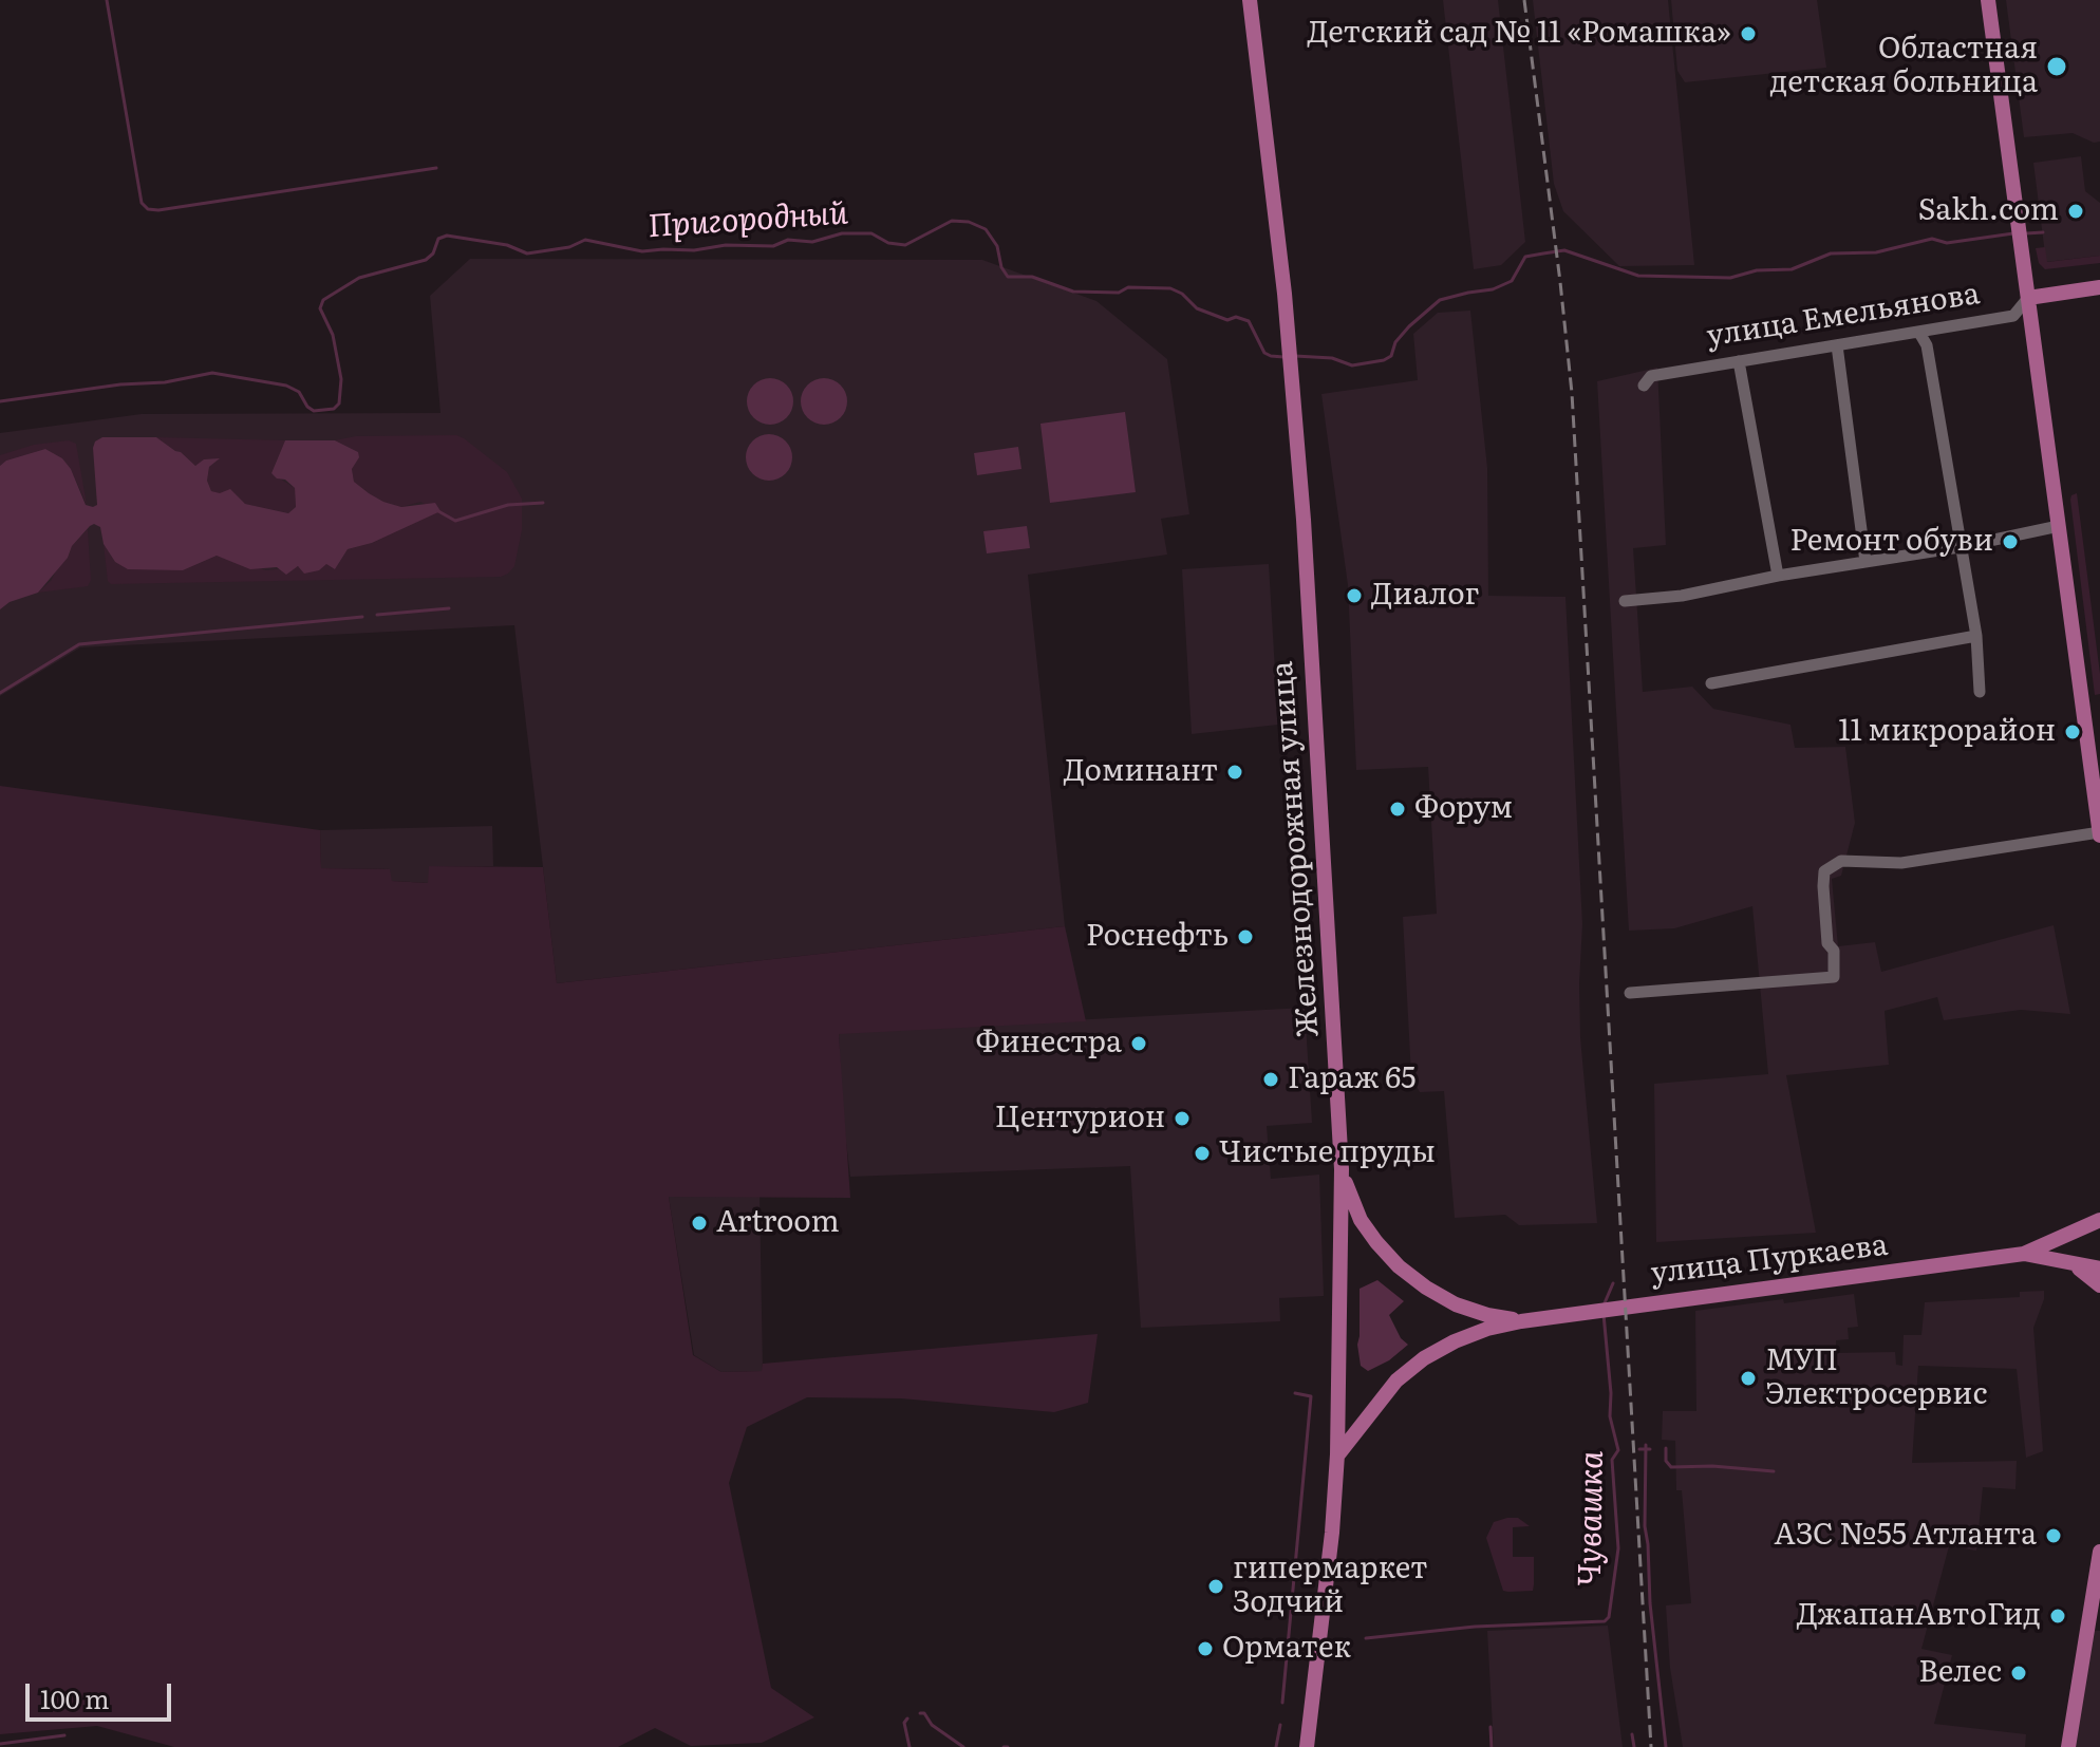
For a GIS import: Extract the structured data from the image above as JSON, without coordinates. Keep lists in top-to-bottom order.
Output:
{
  "streets": {
    "main road": ["улица Емельянова", "Железнодорожная улица", "улица Пуркаева"]
  },
  "water": ["Пригородный", "Чувашка"],
  "places": [
    "Детский сад № 11 «Ромашка»",
    "Областная детская больница",
    "Sakh.com",
    "Ремонт обуви",
    "Диалог",
    "11 микрорайон",
    "Доминант",
    "Форум",
    "Роснефть",
    "Финестра",
    "Гараж 65",
    "Центурион",
    "Чистые пруды",
    "Artroom",
    "МУП Электросервис",
    "АЗС №55 Атланта",
    "гипермаркет Зодчий",
    "ДжапанАвтоГид",
    "Орматек",
    "Велес"
  ],
  "scale_bar": "100 m"
}
